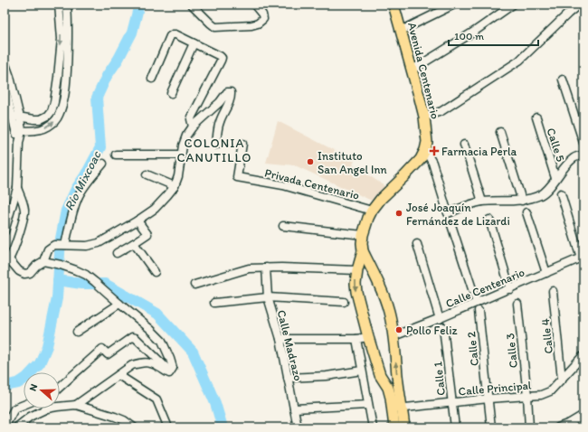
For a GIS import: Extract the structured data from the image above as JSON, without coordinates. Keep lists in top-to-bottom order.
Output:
{
  "streets": {
    "main road": ["Avenida Centenario"],
    "street": [
      "Calle 5",
      "Privada Centenario",
      "Calle Centenario",
      "Calle 4",
      "Calle Madrazo",
      "Calle 2",
      "Calle 3",
      "Calle 1",
      "Calle Principal"
    ]
  },
  "crossings": [
    ["Calle 4", "Calle Principal"],
    ["Calle 2", "Calle Principal"],
    ["Calle 3", "Calle Principal"],
    ["Calle 1", "Calle Principal"]
  ],
  "districts": ["COLONIA CANUTILLO"],
  "water": ["Río Mixcoac"],
  "places": {
    "health": ["Farmacia Perla"],
    "other": ["Instituto San Angel Inn", "José Joaquín Fernández de Lizardi", "Pollo Feliz"]
  },
  "scale_bar": "100 m",
  "north": "left"
}
